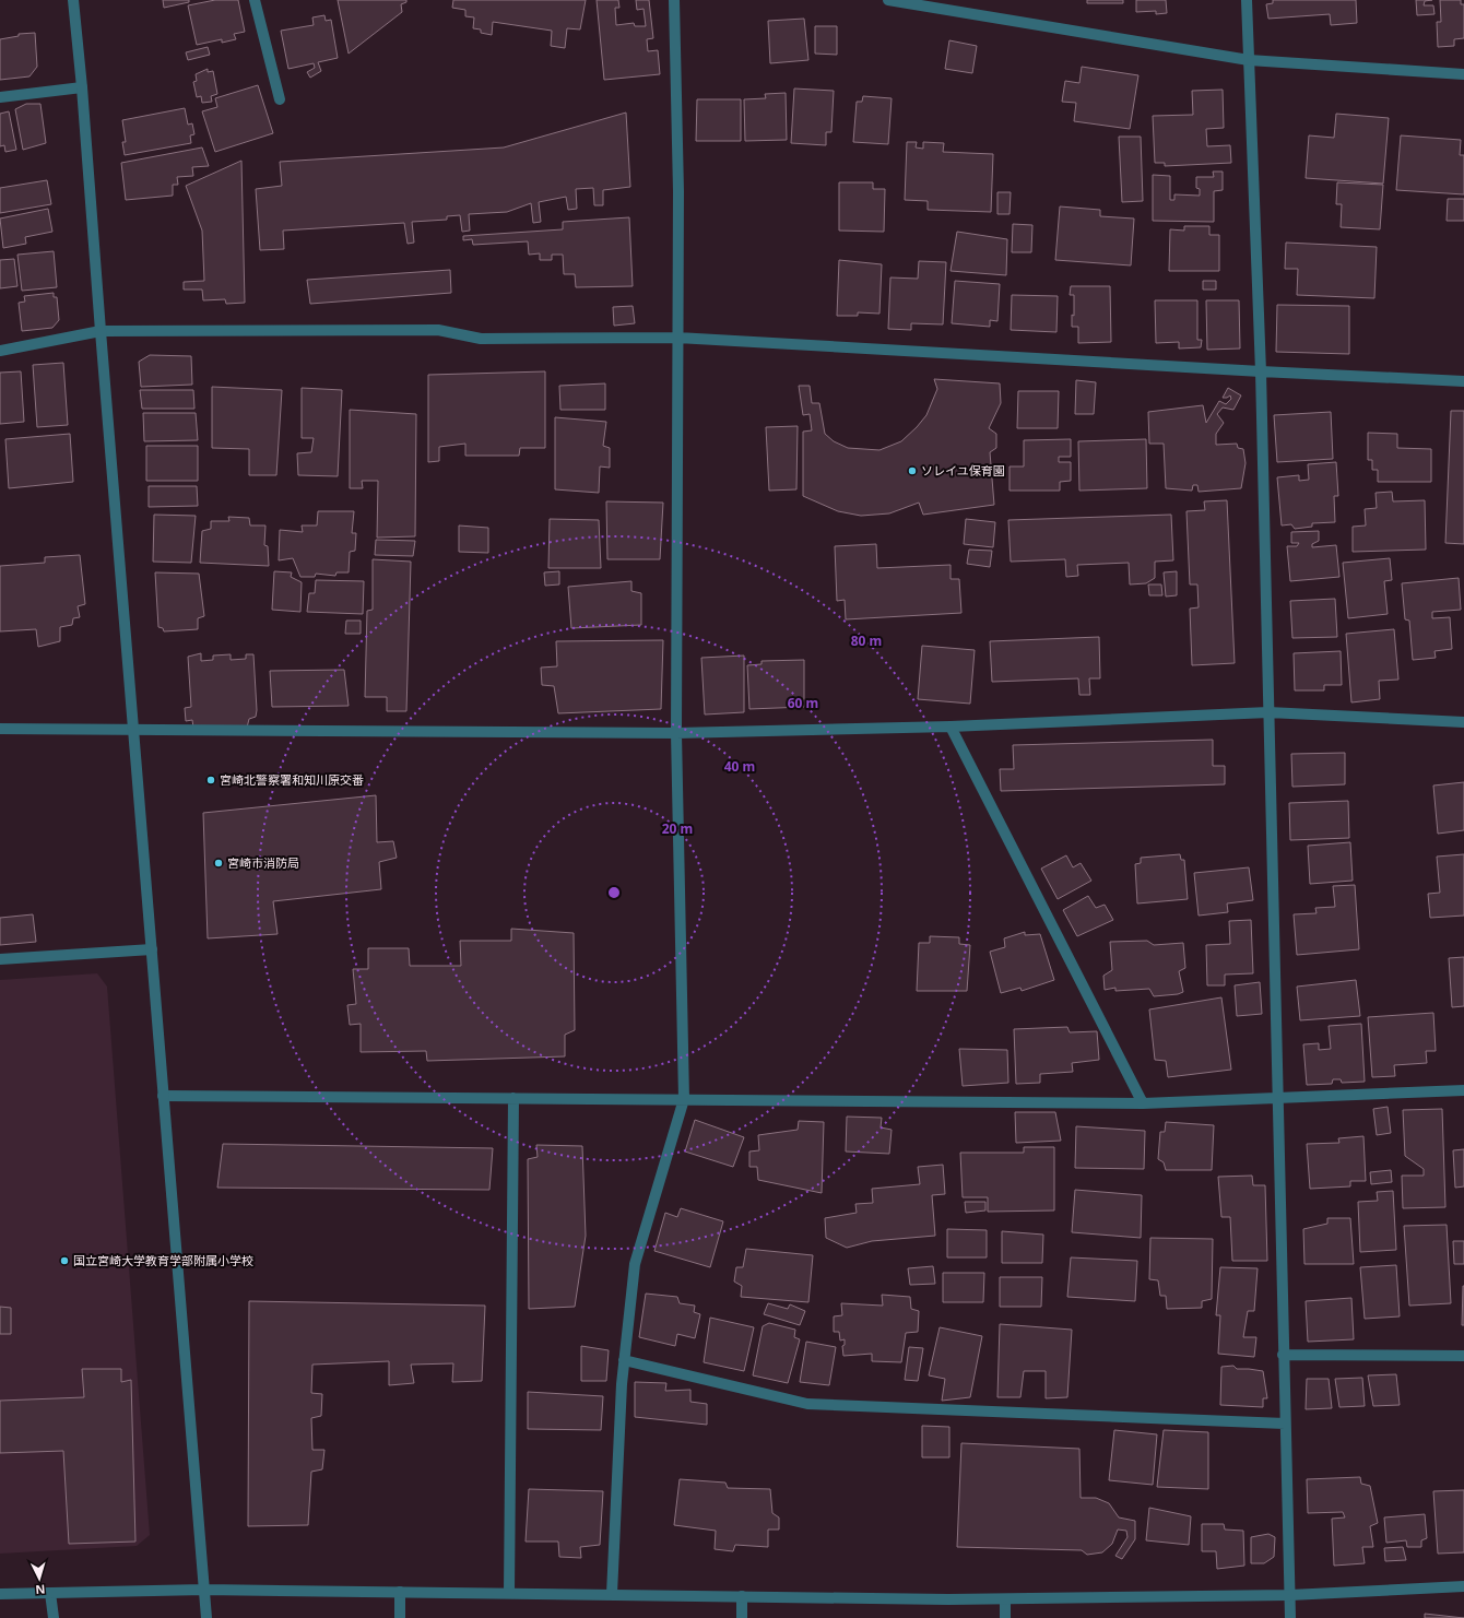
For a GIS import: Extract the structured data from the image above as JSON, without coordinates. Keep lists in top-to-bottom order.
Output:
{
  "places": [
    "ソレイユ保育園",
    "宮崎北警察署和知川原交番",
    "宮崎市消防局",
    "国立宮崎大学教育学部附属小学校"
  ],
  "north": "bottom",
  "rings": [
    "80 m",
    "60 m",
    "40 m",
    "20 m"
  ]
}
